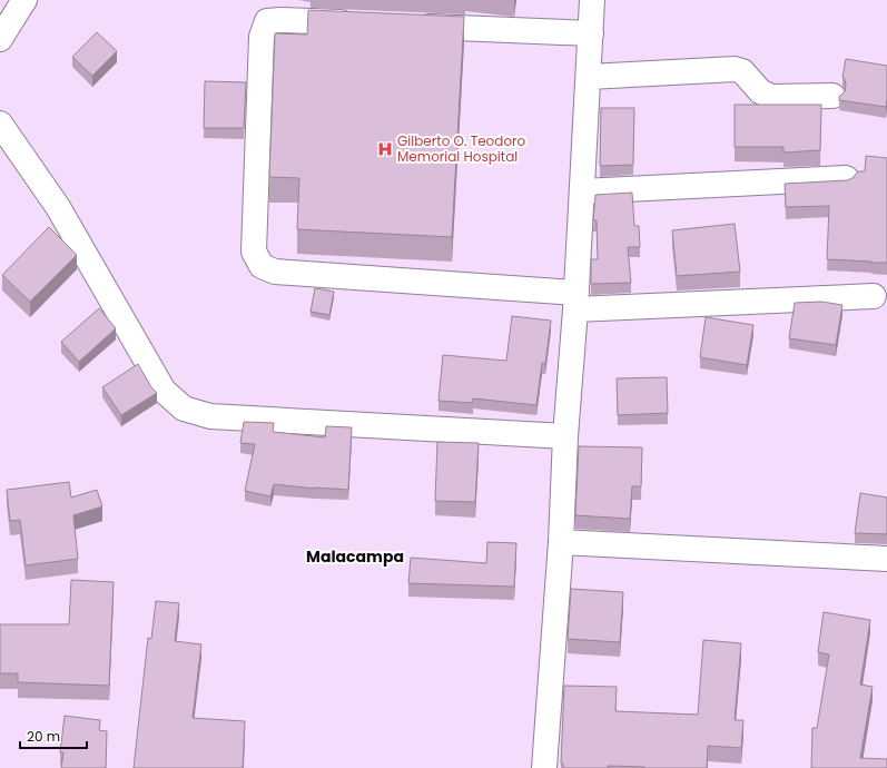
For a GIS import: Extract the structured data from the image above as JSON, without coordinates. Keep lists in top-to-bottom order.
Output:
{
  "districts": ["Malacampa"],
  "places": {
    "hospital": ["Gilberto O. Teodoro Memorial Hospital"]
  },
  "scale_bar": "20 m"
}
